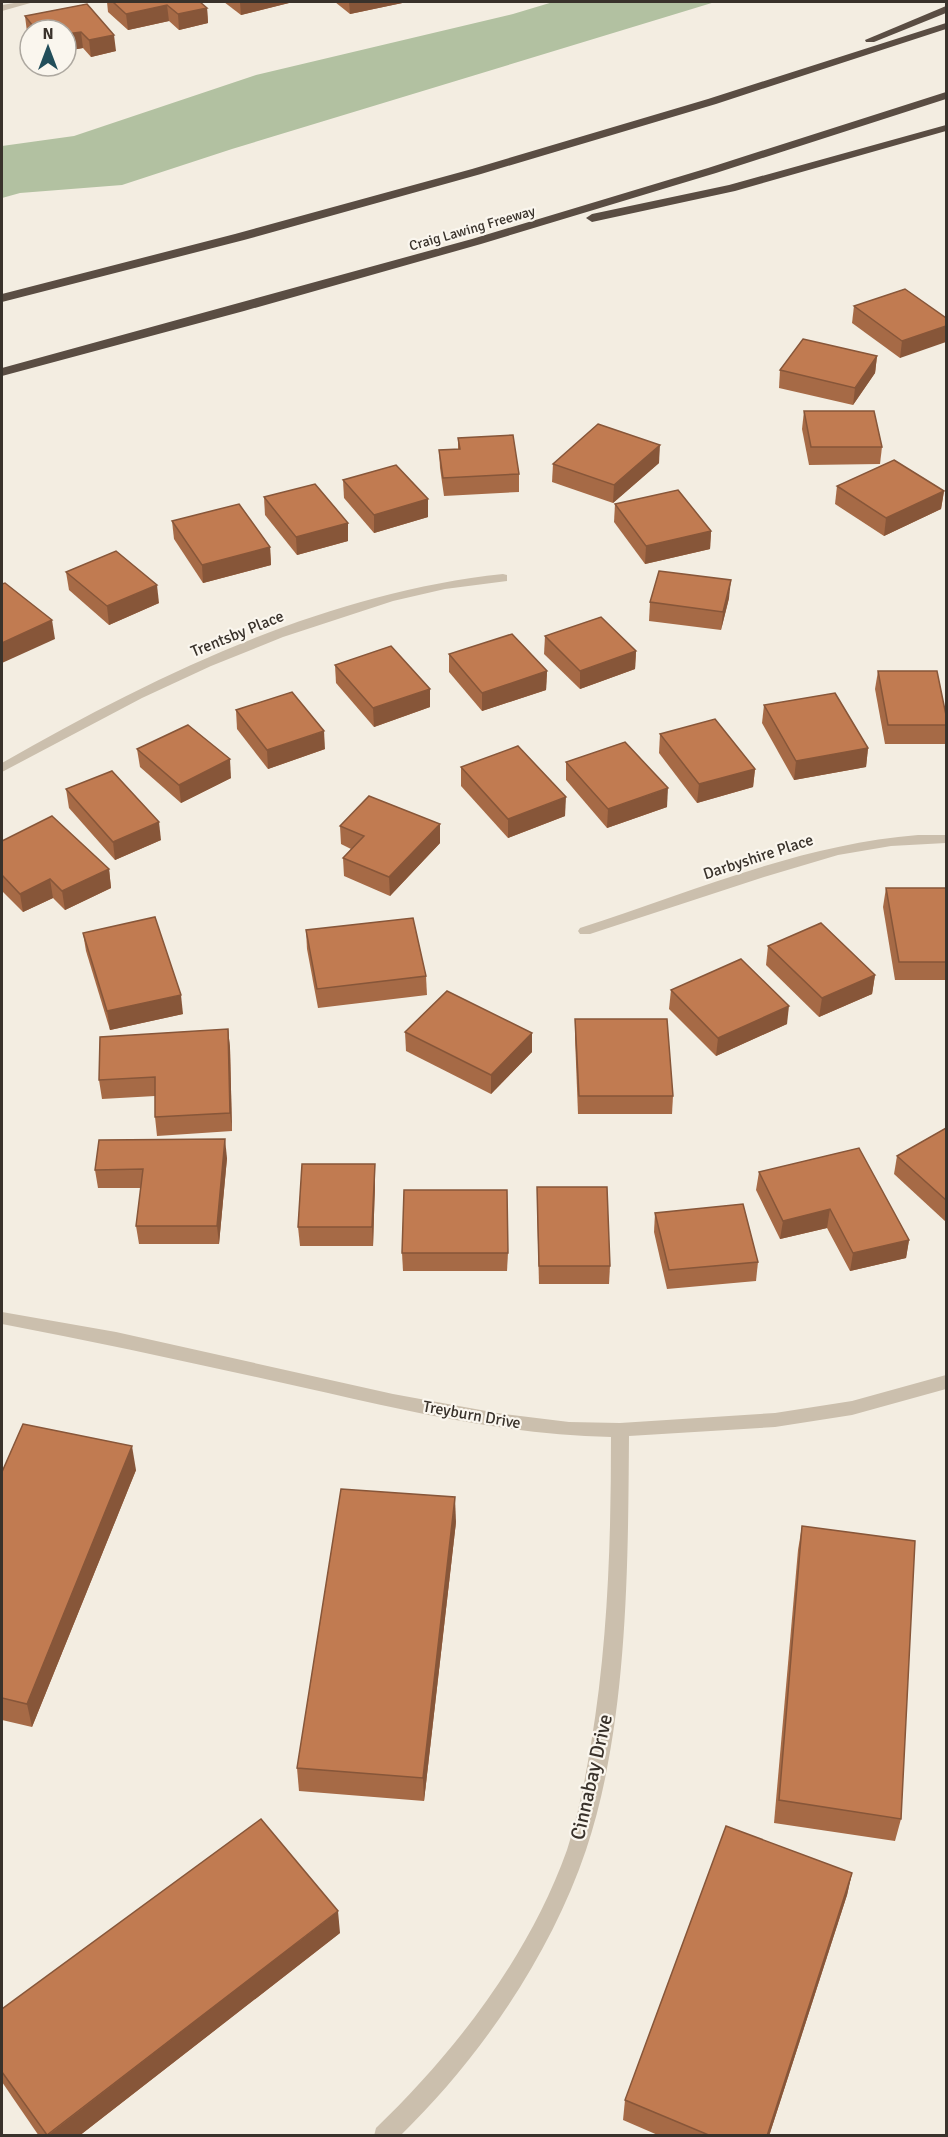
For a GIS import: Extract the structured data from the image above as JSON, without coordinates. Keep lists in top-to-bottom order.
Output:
{
  "streets": {
    "highway": ["Craig Lawing Freeway"],
    "street": [
      "Trentsby Place",
      "Darbyshire Place",
      "Treyburn Drive",
      "Cinnabay Drive"
    ]
  },
  "crossings": [
    ["Treyburn Drive", "Cinnabay Drive"]
  ],
  "north": "top"
}
